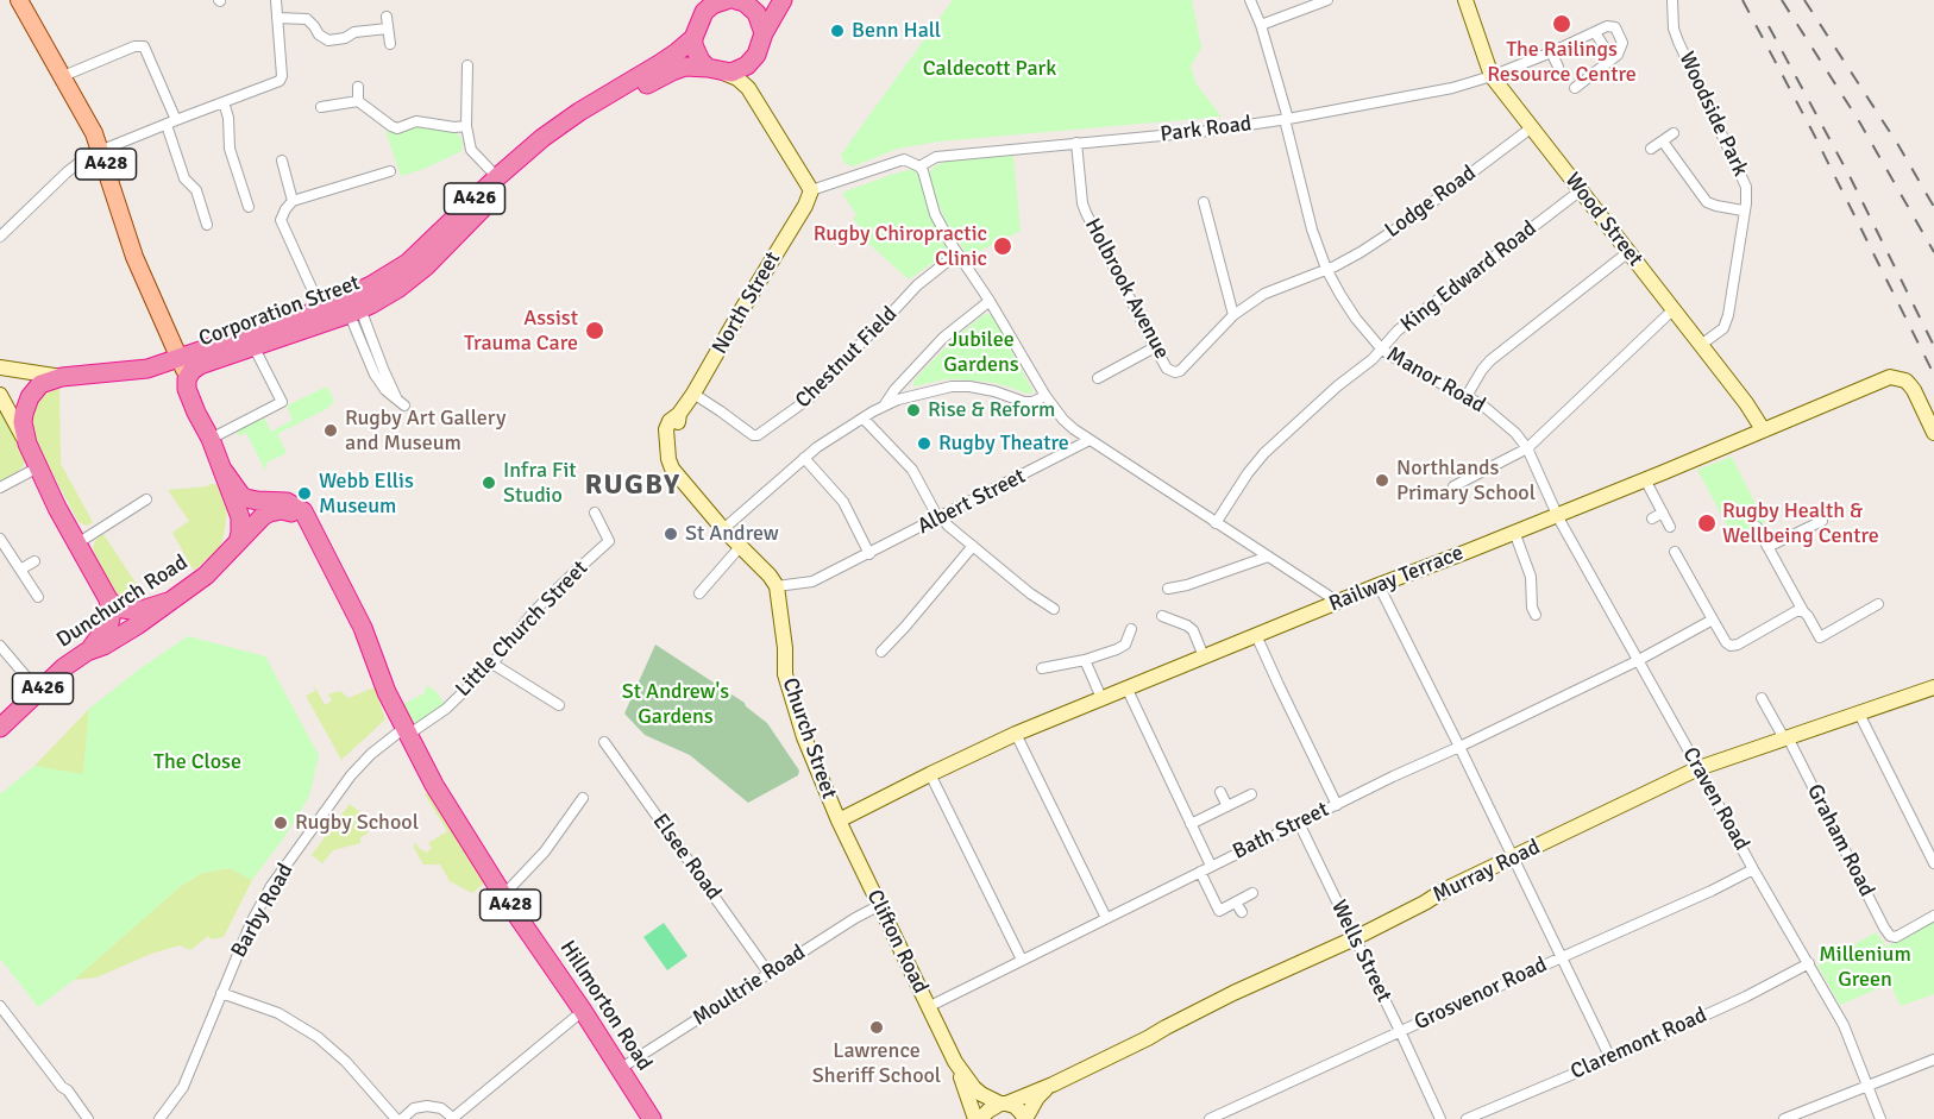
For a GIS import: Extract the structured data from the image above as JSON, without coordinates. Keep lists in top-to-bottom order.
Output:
{
  "streets": {
    "highway": [
      "A428",
      "A426",
      "Corporation Street",
      "Dunchurch Road",
      "Hillmorton Road"
    ],
    "street": [
      "Woodside Park",
      "Park Road",
      "Lodge Road",
      "Wood Street",
      "King Edward Road",
      "Holbrook Avenue",
      "North Street",
      "Chestnut Field",
      "Manor Road",
      "Albert Street",
      "Railway Terrace",
      "Little Church Street",
      "Church Street",
      "Craven Road",
      "Bath Street",
      "Graham Road",
      "Elsee Road",
      "Murray Road",
      "Barby Road",
      "Clifton Road",
      "Wells Street",
      "Moultrie Road",
      "Grosvenor Road",
      "Claremont Road"
    ]
  },
  "crossings": [
    ["Woodside Park", "Wood Street"],
    ["Park Road", "Wood Street"],
    ["Park Road", "Holbrook Avenue"],
    ["Park Road", "North Street"],
    ["Park Road", "Manor Road"],
    ["A428", "A426"],
    ["A428", "Corporation Street"],
    ["A428", "Dunchurch Road"],
    ["A428", "Little Church Street"],
    ["A428", "Barby Road"],
    ["A428", "Hillmorton Road"],
    ["A426", "Corporation Street"],
    ["A426", "Dunchurch Road"],
    ["Lodge Road", "Wood Street"],
    ["Lodge Road", "Holbrook Avenue"],
    ["Lodge Road", "Manor Road"],
    ["Wood Street", "King Edward Road"],
    ["Wood Street", "Railway Terrace"],
    ["King Edward Road", "Manor Road"],
    ["Holbrook Avenue", "Manor Road"],
    ["North Street", "Chestnut Field"],
    ["Corporation Street", "Dunchurch Road"],
    ["Manor Road", "Railway Terrace"],
    ["Manor Road", "Craven Road"],
    ["Albert Street", "Church Street"],
    ["Railway Terrace", "Church Street"],
    ["Railway Terrace", "Craven Road"],
    ["Railway Terrace", "Clifton Road"],
    ["Little Church Street", "Barby Road"],
    ["Little Church Street", "Hillmorton Road"],
    ["Church Street", "Clifton Road"],
    ["Craven Road", "Bath Street"],
    ["Craven Road", "Murray Road"],
    ["Craven Road", "Grosvenor Road"],
    ["Craven Road", "Claremont Road"],
    ["Bath Street", "Clifton Road"],
    ["Bath Street", "Wells Street"],
    ["Graham Road", "Murray Road"],
    ["Elsee Road", "Moultrie Road"],
    ["Murray Road", "Clifton Road"],
    ["Murray Road", "Wells Street"],
    ["Barby Road", "Hillmorton Road"],
    ["Clifton Road", "Moultrie Road"],
    ["Wells Street", "Grosvenor Road"],
    ["Moultrie Road", "Hillmorton Road"]
  ],
  "districts": ["RUGBY"],
  "parks": [
    "Caldecott Park",
    "Jubilee Gardens",
    "St Andrew's Gardens",
    "The Close",
    "Millenium Green"
  ],
  "places": [
    "The Railings Resource Centre",
    "Benn Hall",
    "Rugby Chiropractic Clinic",
    "Assist Trauma Care",
    "Rise & Reform",
    "Rugby Art Gallery and Museum",
    "Rugby Theatre",
    "Northlands Primary School",
    "Infra Fit Studio",
    "Webb Ellis Museum",
    "Rugby Health & Wellbeing Centre",
    "St Andrew",
    "Rugby School",
    "Lawrence Sheriff School"
  ]
}
